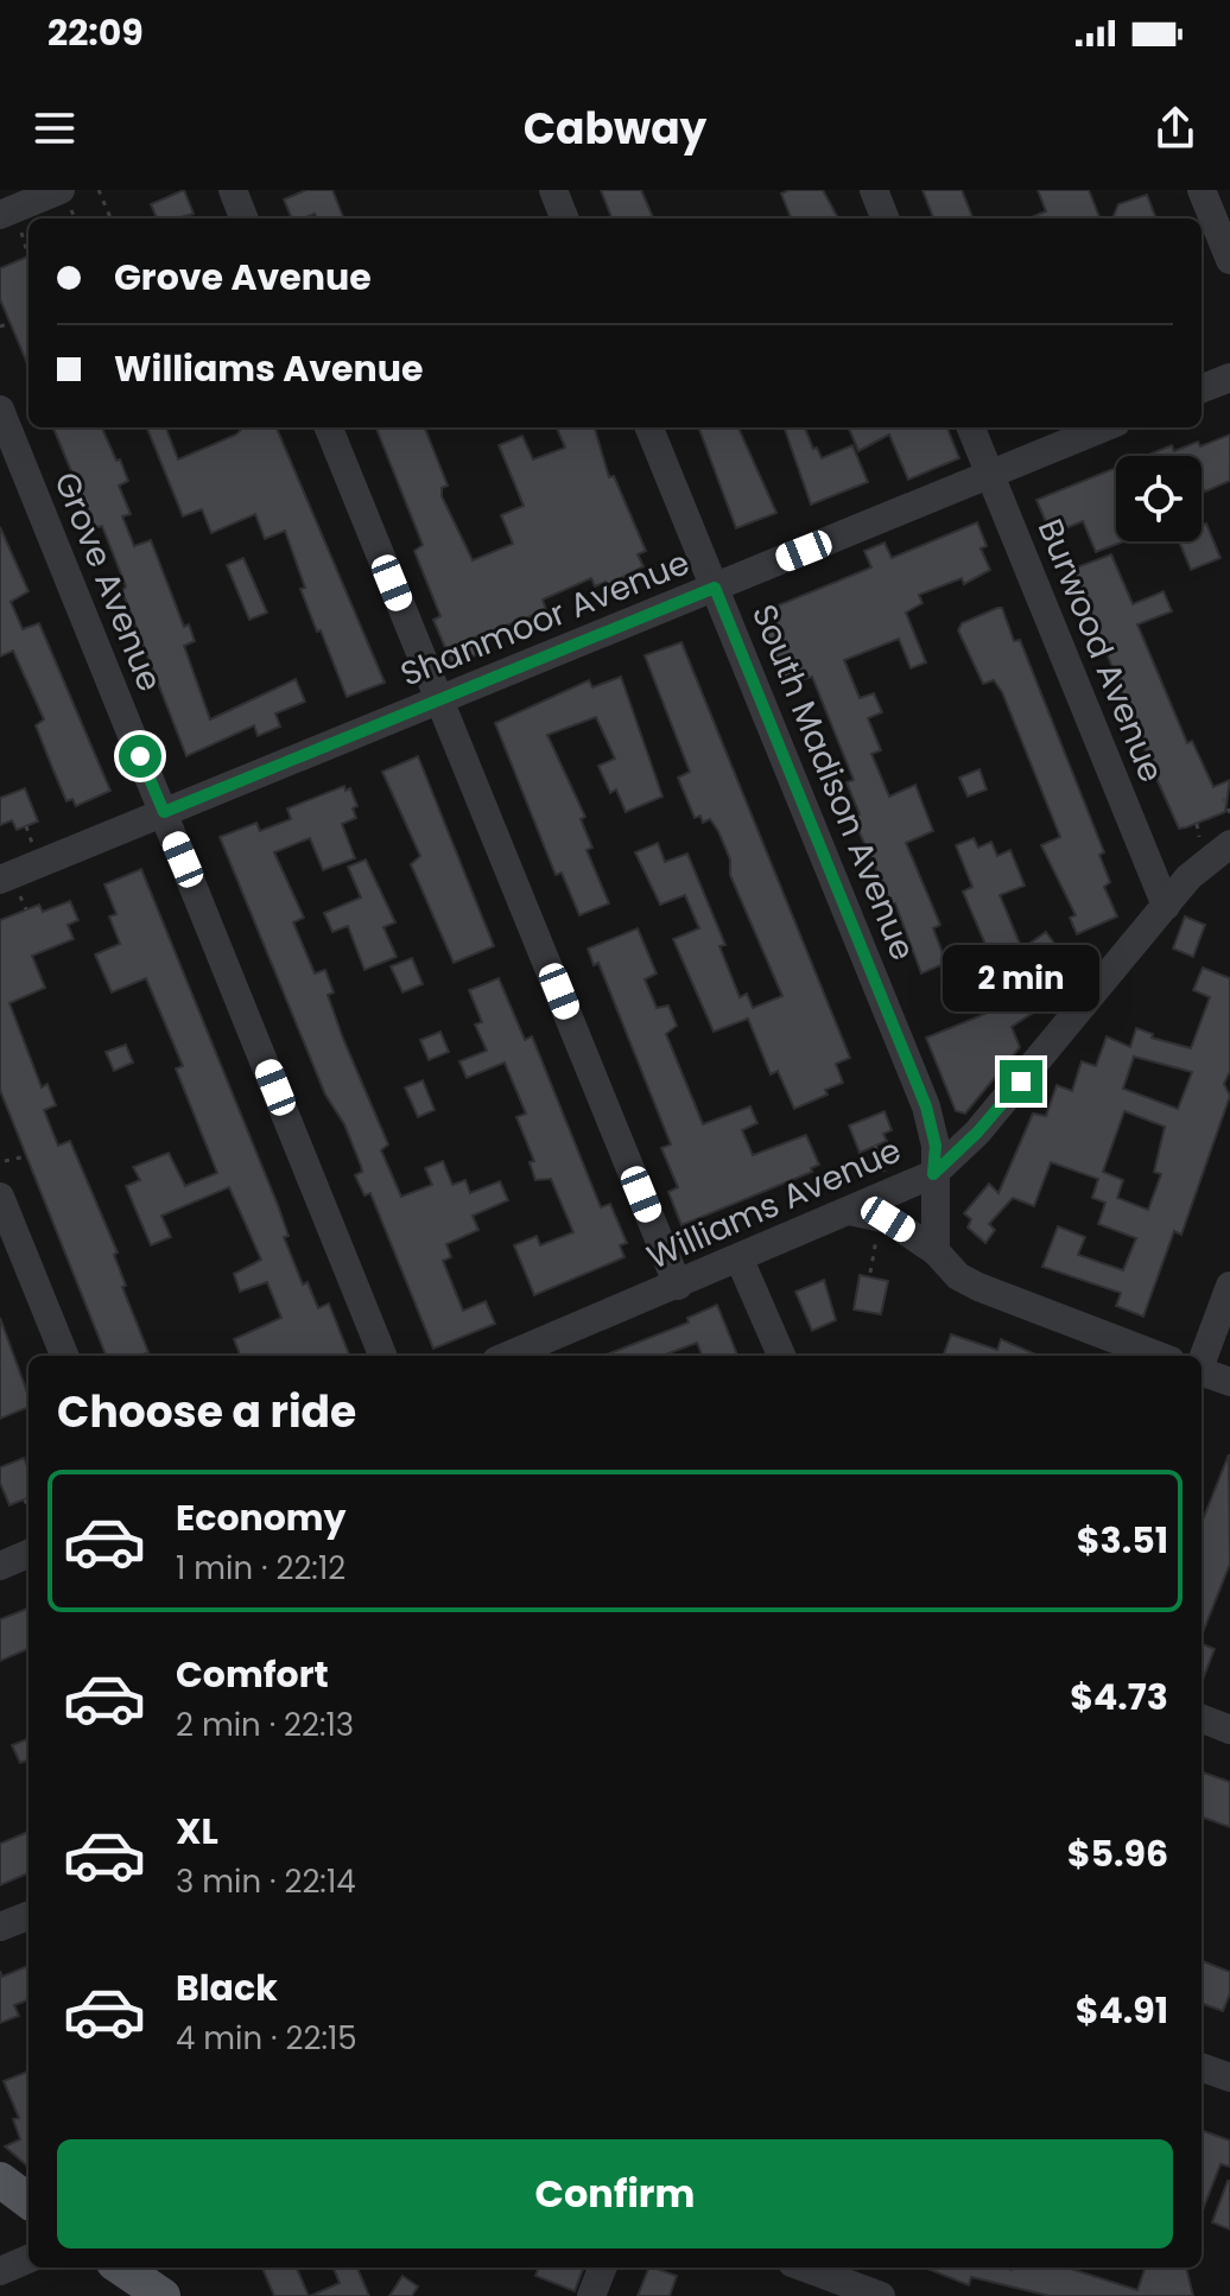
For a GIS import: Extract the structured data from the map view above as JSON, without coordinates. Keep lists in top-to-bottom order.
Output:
{
  "streets": {
    "street": [
      "Grove Avenue",
      "Shanmoor Avenue",
      "Burwood Avenue",
      "South Madison Avenue",
      "Williams Avenue"
    ]
  },
  "crossings": [
    ["Grove Avenue", "Shanmoor Avenue"],
    ["Shanmoor Avenue", "Burwood Avenue"],
    ["Shanmoor Avenue", "South Madison Avenue"],
    ["Burwood Avenue", "Williams Avenue"],
    ["South Madison Avenue", "Williams Avenue"]
  ],
  "page": {
    "status": "22:09",
    "header": "Cabway",
    "banner": ["Grove Avenue", "Williams Avenue"],
    "bubble": "2 min",
    "heading": "Choose a ride",
    "list": [
      {
        "name": "Economy",
        "note": "1 min · 22:12",
        "value": "$3.51"
      },
      {
        "name": "Comfort",
        "note": "2 min · 22:13",
        "value": "$4.73"
      },
      {
        "name": "XL",
        "note": "3 min · 22:14",
        "value": "$5.96"
      },
      {
        "name": "Black",
        "note": "4 min · 22:15",
        "value": "$4.91"
      }
    ],
    "buttons": "Confirm"
  }
}
